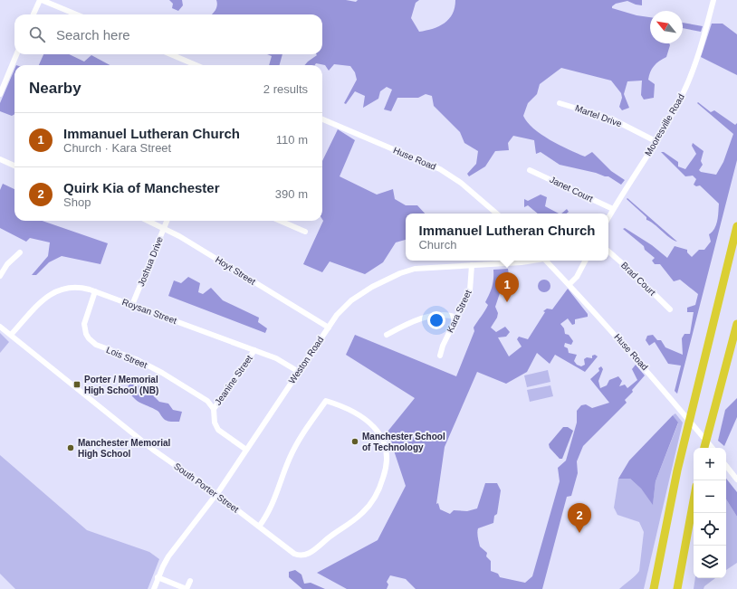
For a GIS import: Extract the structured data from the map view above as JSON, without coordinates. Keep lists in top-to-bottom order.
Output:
{
  "streets": {
    "street": [
      "Martel Drive",
      "Mooresville Road",
      "Huse Road",
      "Janet Court",
      "Joshua Drive",
      "Hoyt Street",
      "Brad Court",
      "Roysan Street",
      "Kara Street",
      "Lois Street",
      "Weston Road",
      "Jeanine Street",
      "South Porter Street"
    ]
  },
  "crossings": [
    ["Martel Drive", "Mooresville Road"],
    ["Mooresville Road", "Janet Court"],
    ["Joshua Drive", "Hoyt Street"],
    ["Joshua Drive", "Roysan Street"],
    ["Hoyt Street", "Weston Road"],
    ["Roysan Street", "Lois Street"],
    ["Roysan Street", "Weston Road"],
    ["Roysan Street", "Jeanine Street"],
    ["Roysan Street", "South Porter Street"],
    ["Kara Street", "Weston Road"],
    ["Lois Street", "Jeanine Street"],
    ["Weston Road", "South Porter Street"]
  ],
  "places": {
    "transit": ["Porter / Memorial High School (NB)"],
    "other": ["Manchester School of Technology", "Manchester Memorial High School"]
  },
  "north": "top left",
  "page": {
    "search": "Search here",
    "heading": ["Nearby", "2 results"],
    "list": [
      {
        "mark": "1",
        "name": "Immanuel Lutheran Church",
        "note": "Church · Kara Street",
        "value": "110 m"
      },
      {
        "mark": "2",
        "name": "Quirk Kia of Manchester",
        "note": "Shop",
        "value": "390 m"
      }
    ],
    "popup": ["Immanuel Lutheran Church", "Church"],
    "pins": ["1", "2"],
    "map_buttons": ["+", "−"]
  }
}
